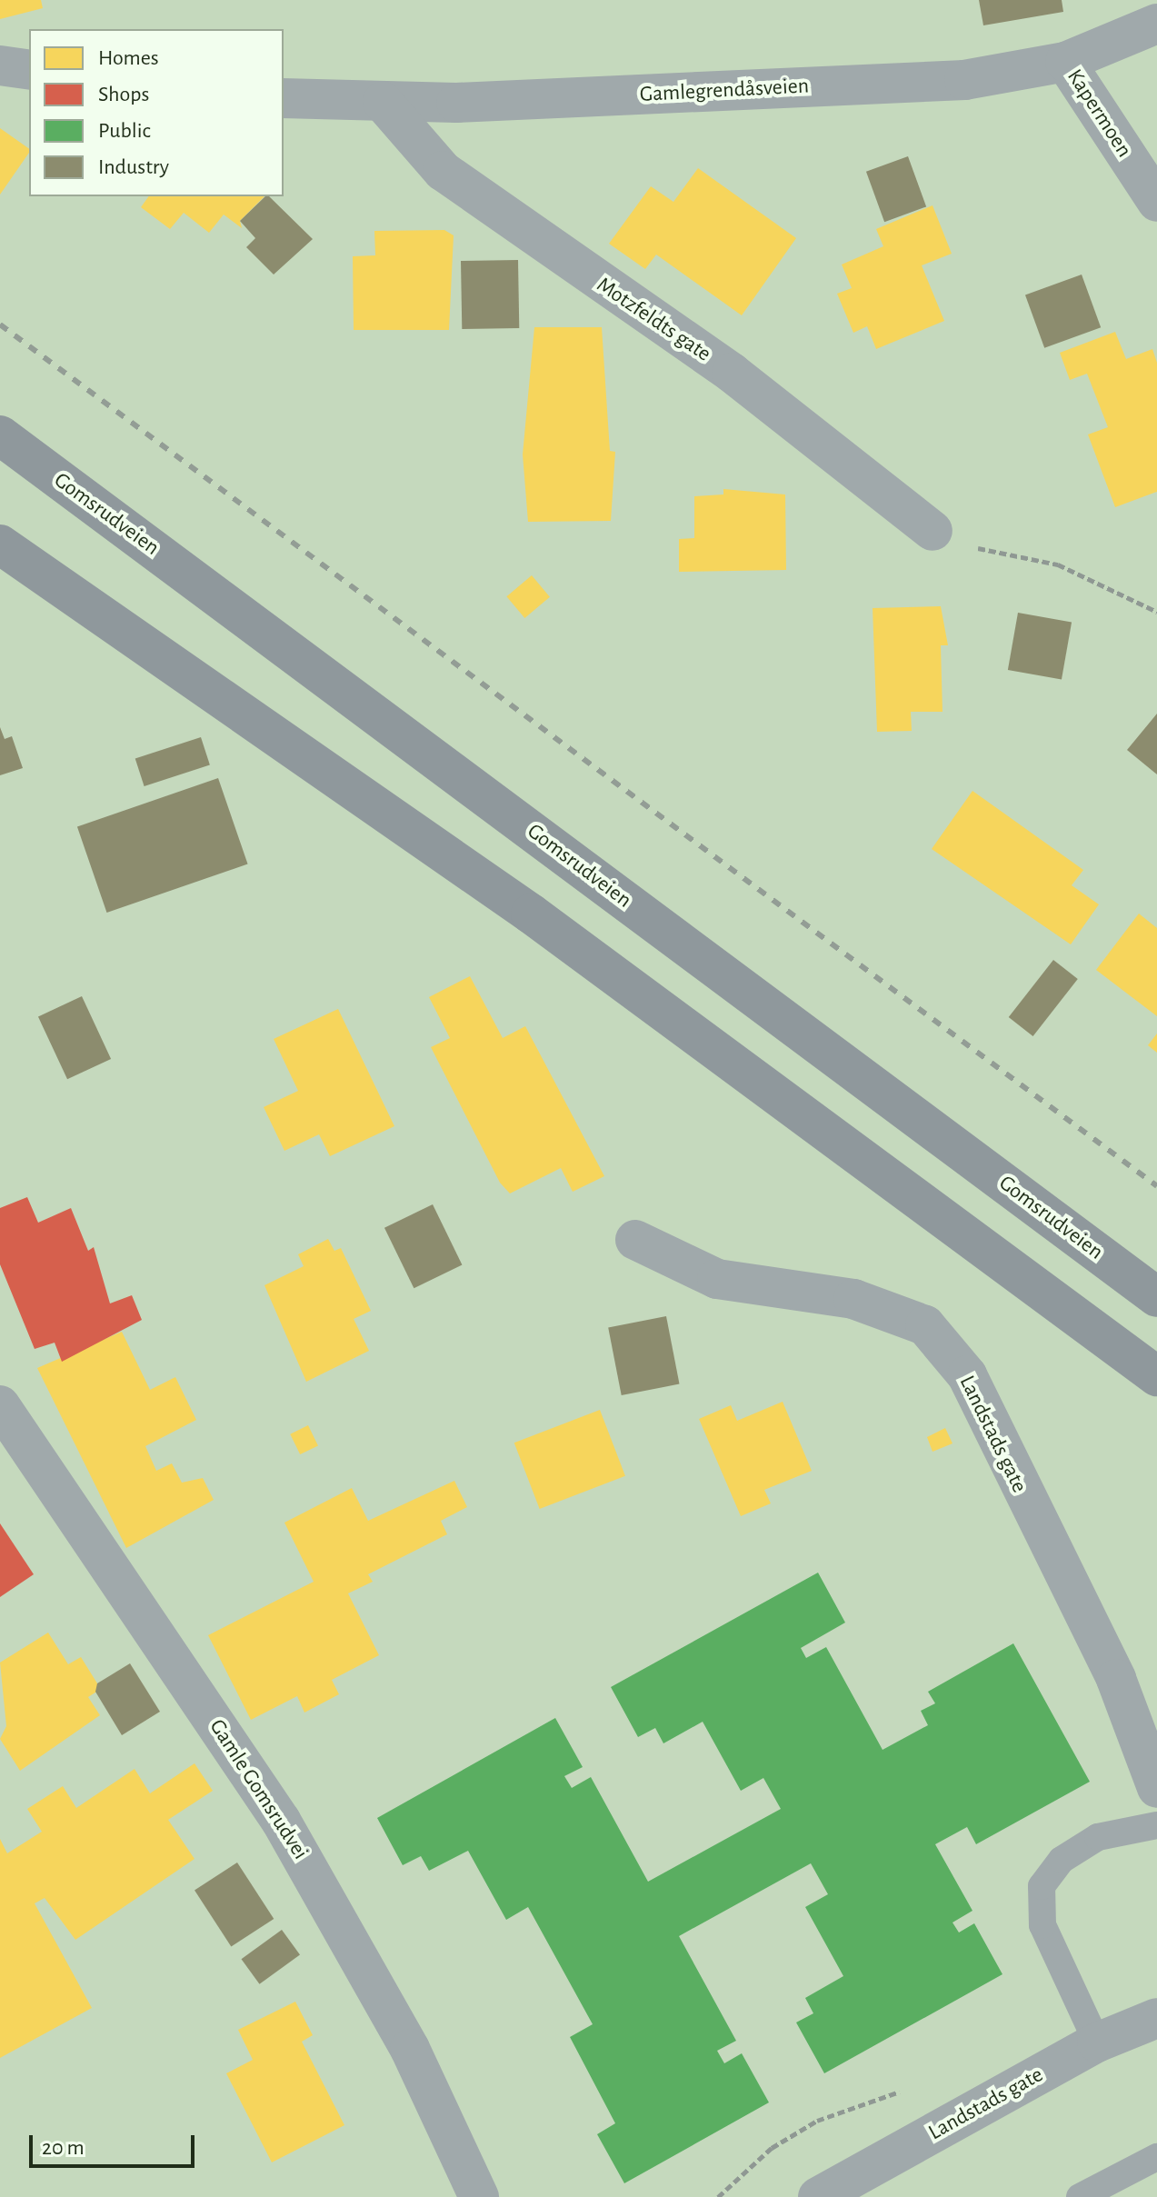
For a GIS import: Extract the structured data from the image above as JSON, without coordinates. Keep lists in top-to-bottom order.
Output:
{
  "streets": {
    "main road": ["Gomsrudveien"],
    "street": [
      "Gamlegrendåsveien",
      "Kapermoen",
      "Motzfeldts gate",
      "Landstads gate",
      "Gamle Gomsrudvei"
    ]
  },
  "crossings": [
    ["Gamlegrendåsveien", "Kapermoen"],
    ["Gamlegrendåsveien", "Motzfeldts gate"]
  ],
  "legend": [
    "Homes",
    "Shops",
    "Public",
    "Industry"
  ],
  "scale_bar": "20 m"
}
